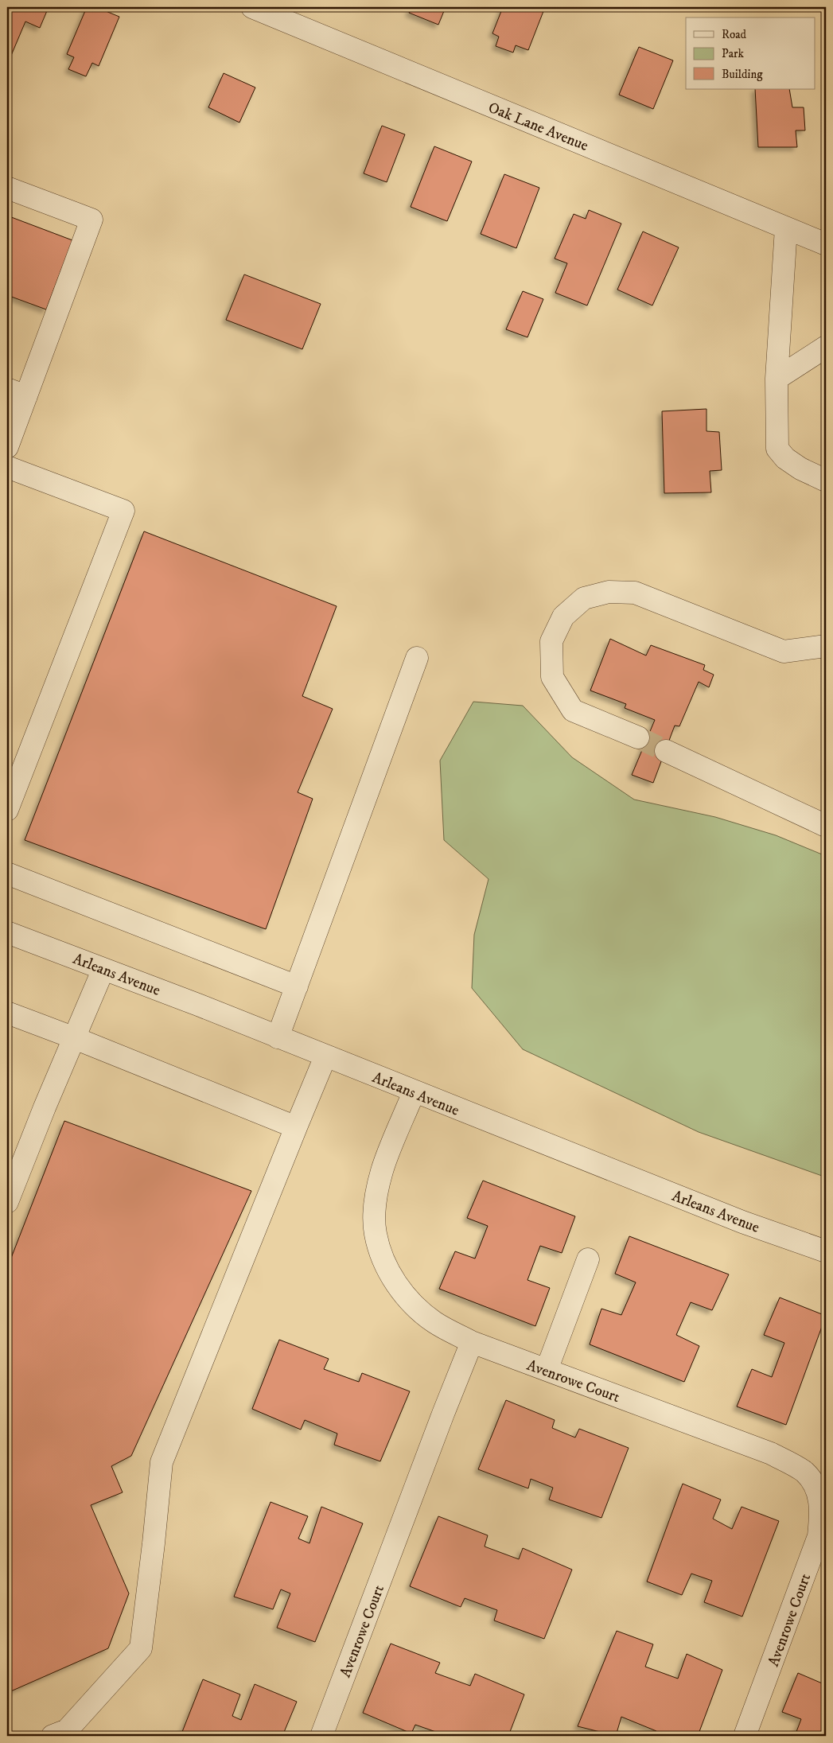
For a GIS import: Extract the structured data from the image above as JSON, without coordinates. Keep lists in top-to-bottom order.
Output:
{
  "streets": {
    "street": ["Oak Lane Avenue", "Arleans Avenue", "Avenrowe Court"]
  },
  "legend": ["Road", "Park", "Building"]
}
